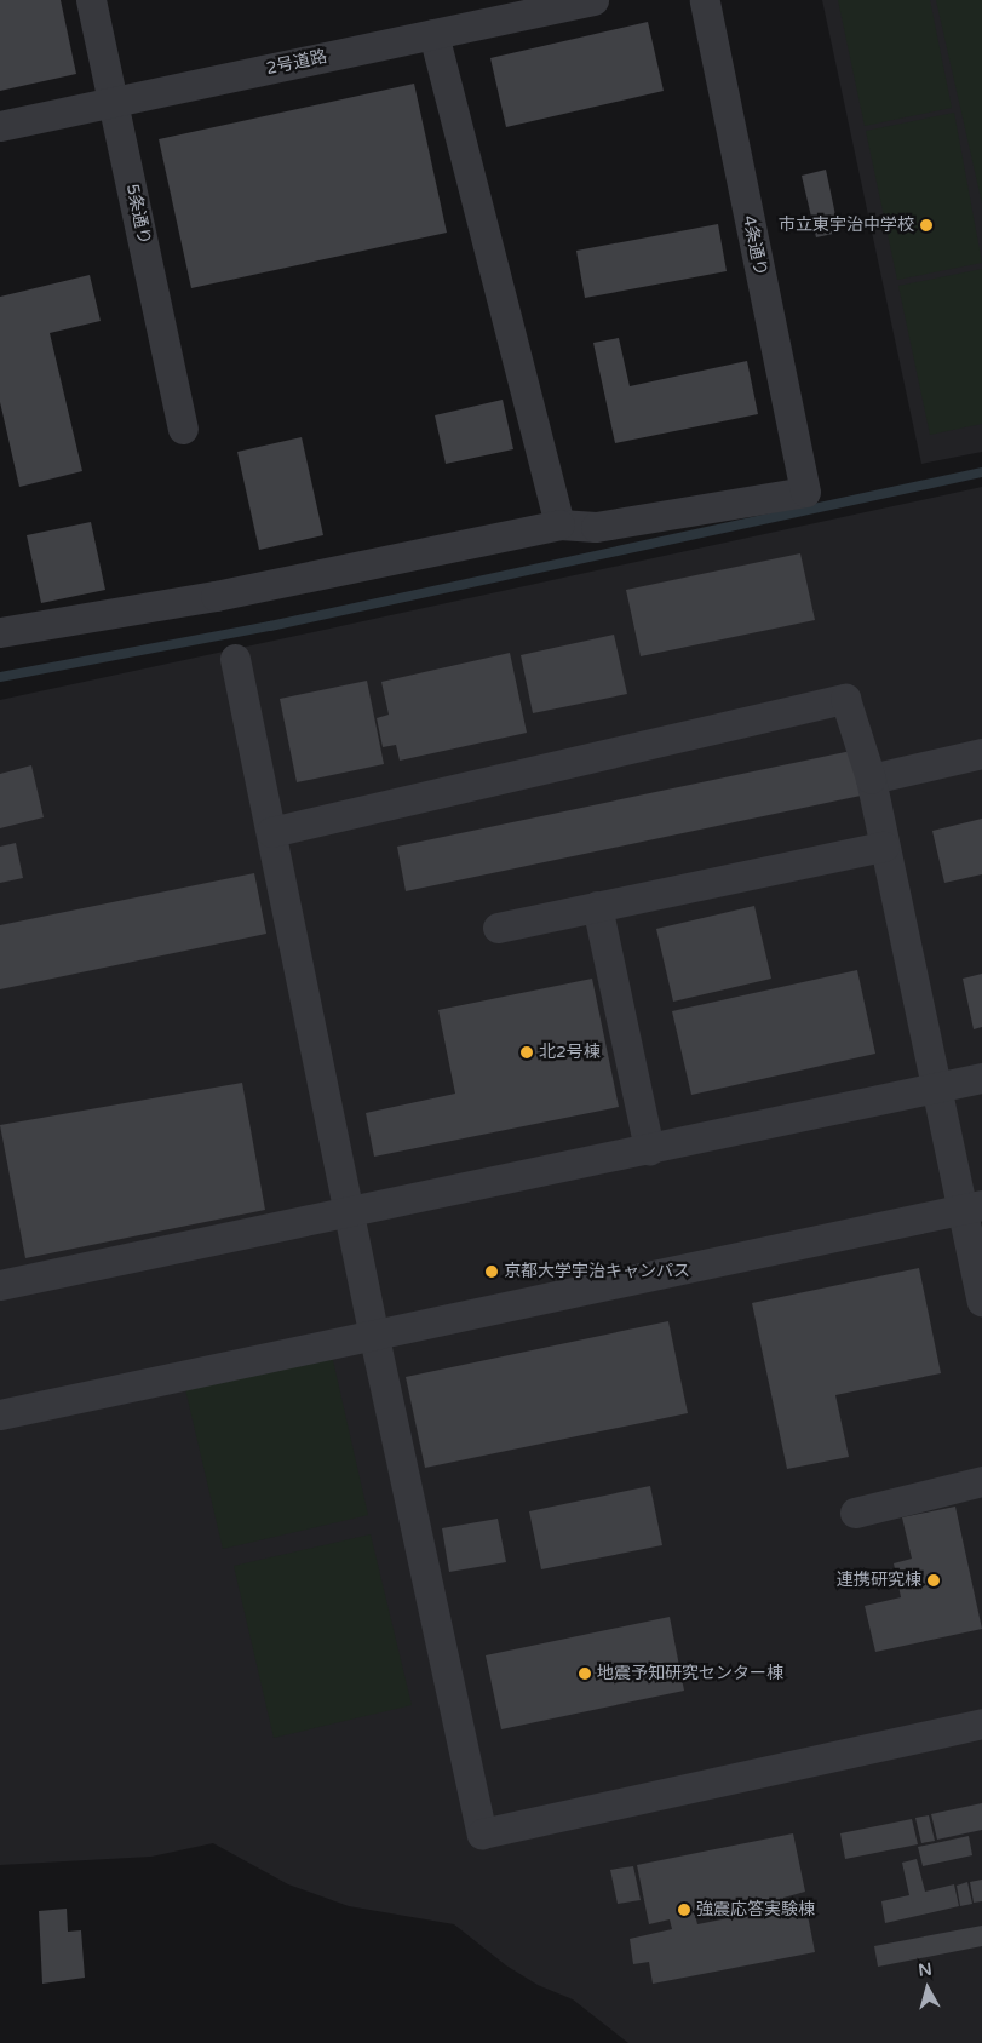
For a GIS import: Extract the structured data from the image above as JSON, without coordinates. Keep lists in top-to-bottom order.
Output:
{
  "streets": {
    "lane": ["2号道路", "5条通り", "4条通り"]
  },
  "crossings": [
    ["2号道路", "5条通り"]
  ],
  "places": [
    "市立東宇治中学校",
    "北2号棟",
    "京都大学宇治キャンパス",
    "連携研究棟",
    "地震予知研究センター棟",
    "強震応答実験棟"
  ],
  "north": "top"
}
